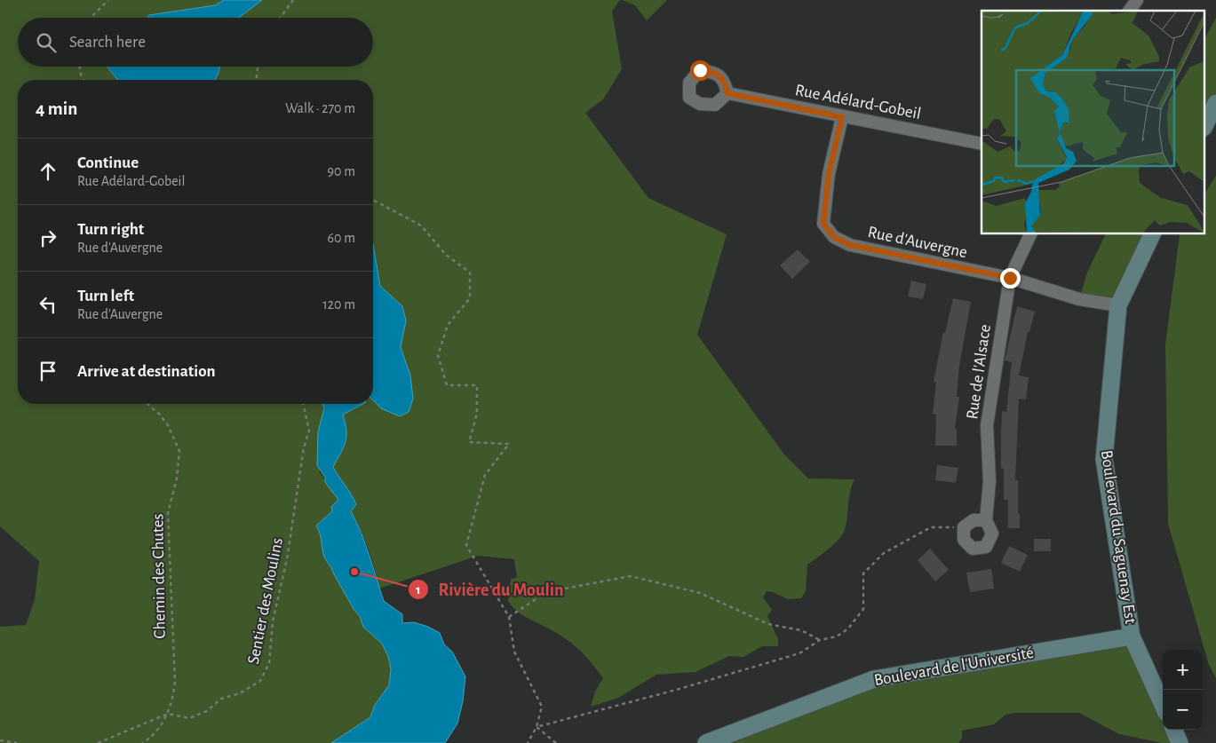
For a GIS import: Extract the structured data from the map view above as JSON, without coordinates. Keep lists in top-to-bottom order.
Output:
{
  "streets": {
    "main road": ["Boulevard du Saguenay Est", "Boulevard de l'Université"],
    "street": ["Rue Adélard-Gobeil", "Rue d'Auvergne", "Rue de l'Alsace"],
    "path": ["Chemin des Chutes", "Sentier des Moulins"]
  },
  "crossings": [
    ["Rue Adélard-Gobeil", "Rue d'Auvergne"],
    ["Rue d'Auvergne", "Rue de l'Alsace"],
    ["Rue d'Auvergne", "Boulevard du Saguenay Est"],
    ["Boulevard du Saguenay Est", "Boulevard de l'Université"],
    ["Chemin des Chutes", "Sentier des Moulins"]
  ],
  "places": ["Rivière du Moulin"],
  "page": {
    "search": "Search here",
    "heading": ["4 min", "Walk · 270 m"],
    "list": [
      ["Continue", "Rue Adélard-Gobeil", "90 m"],
      ["Turn right", "Rue d'Auvergne", "60 m"],
      ["Turn left", "Rue d'Auvergne", "120 m"],
      "Arrive at destination"
    ],
    "map_buttons": ["+", "−"]
  }
}
